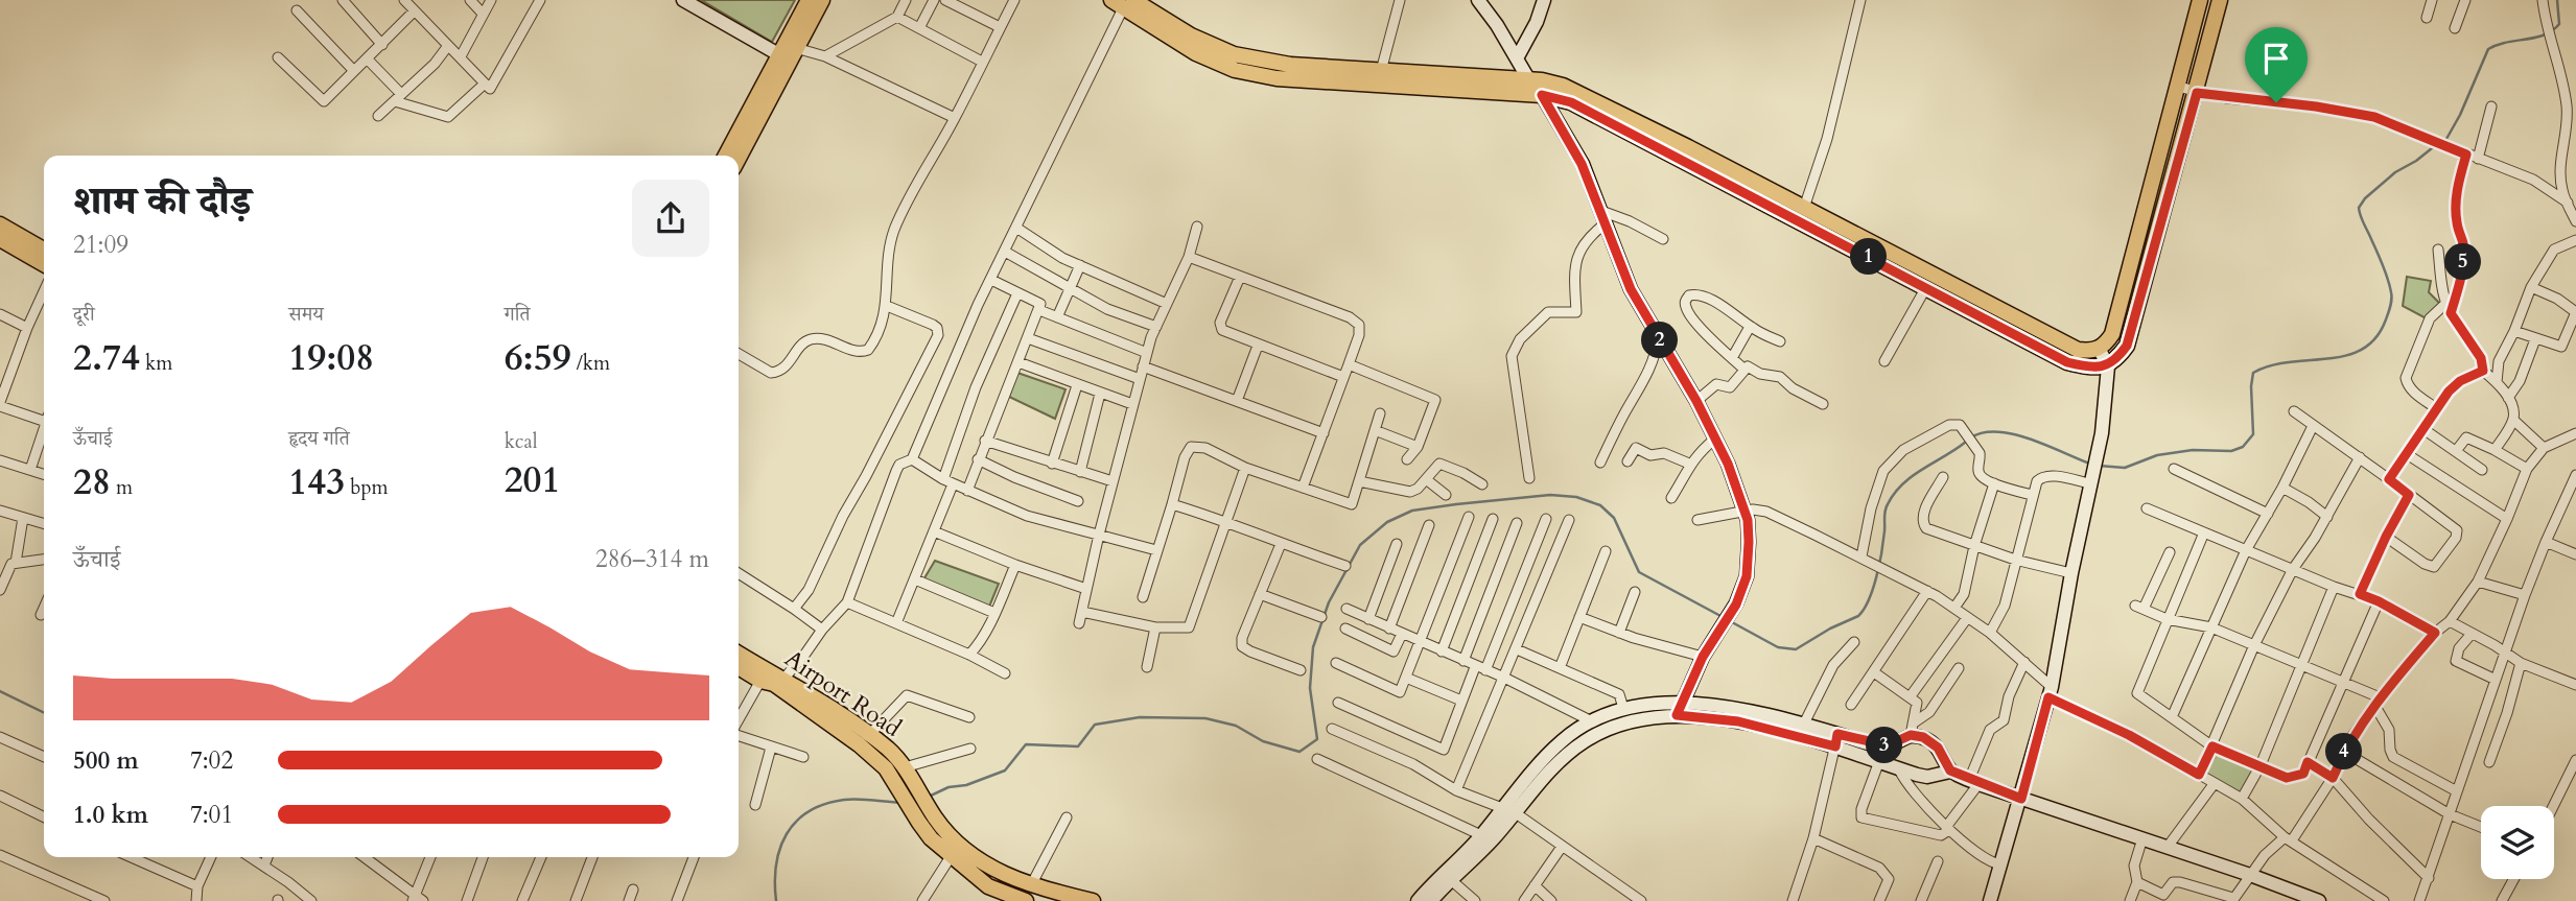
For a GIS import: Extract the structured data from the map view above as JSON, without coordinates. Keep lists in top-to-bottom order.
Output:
{
  "streets": {
    "main road": ["Airport Road"]
  },
  "page": {
    "heading": ["शाम की दौड़", "21:09"],
    "pins": [
      "1",
      "5",
      "2",
      "3",
      "4"
    ],
    "stats": [
      ["दूरी", "2.74 km"],
      ["समय", "19:08"],
      ["गति", "6:59 /km"],
      ["ऊँचाई", "28 m"],
      ["हृदय गति", "143 bpm"],
      ["kcal", "201"]
    ],
    "chart": ["ऊँचाई", "286–314 m"],
    "list": [
      {
        "name": "500 m",
        "note": "7:02"
      },
      {
        "name": "1.0 km",
        "note": "7:01"
      }
    ]
  }
}
